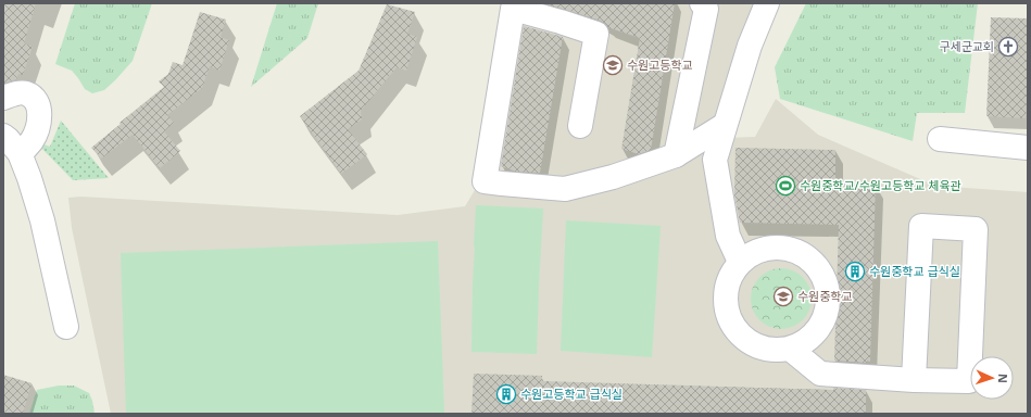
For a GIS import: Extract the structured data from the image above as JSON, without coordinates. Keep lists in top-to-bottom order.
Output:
{
  "places": {
    "church": ["구세군교회"],
    "school or university": ["수원고등학교", "수원중학교"],
    "sports": ["수원중학교/수원고등학교 체육관"],
    "building": ["수원중학교 급식실", "수원고등학교 급식실"]
  },
  "north": "right"
}
